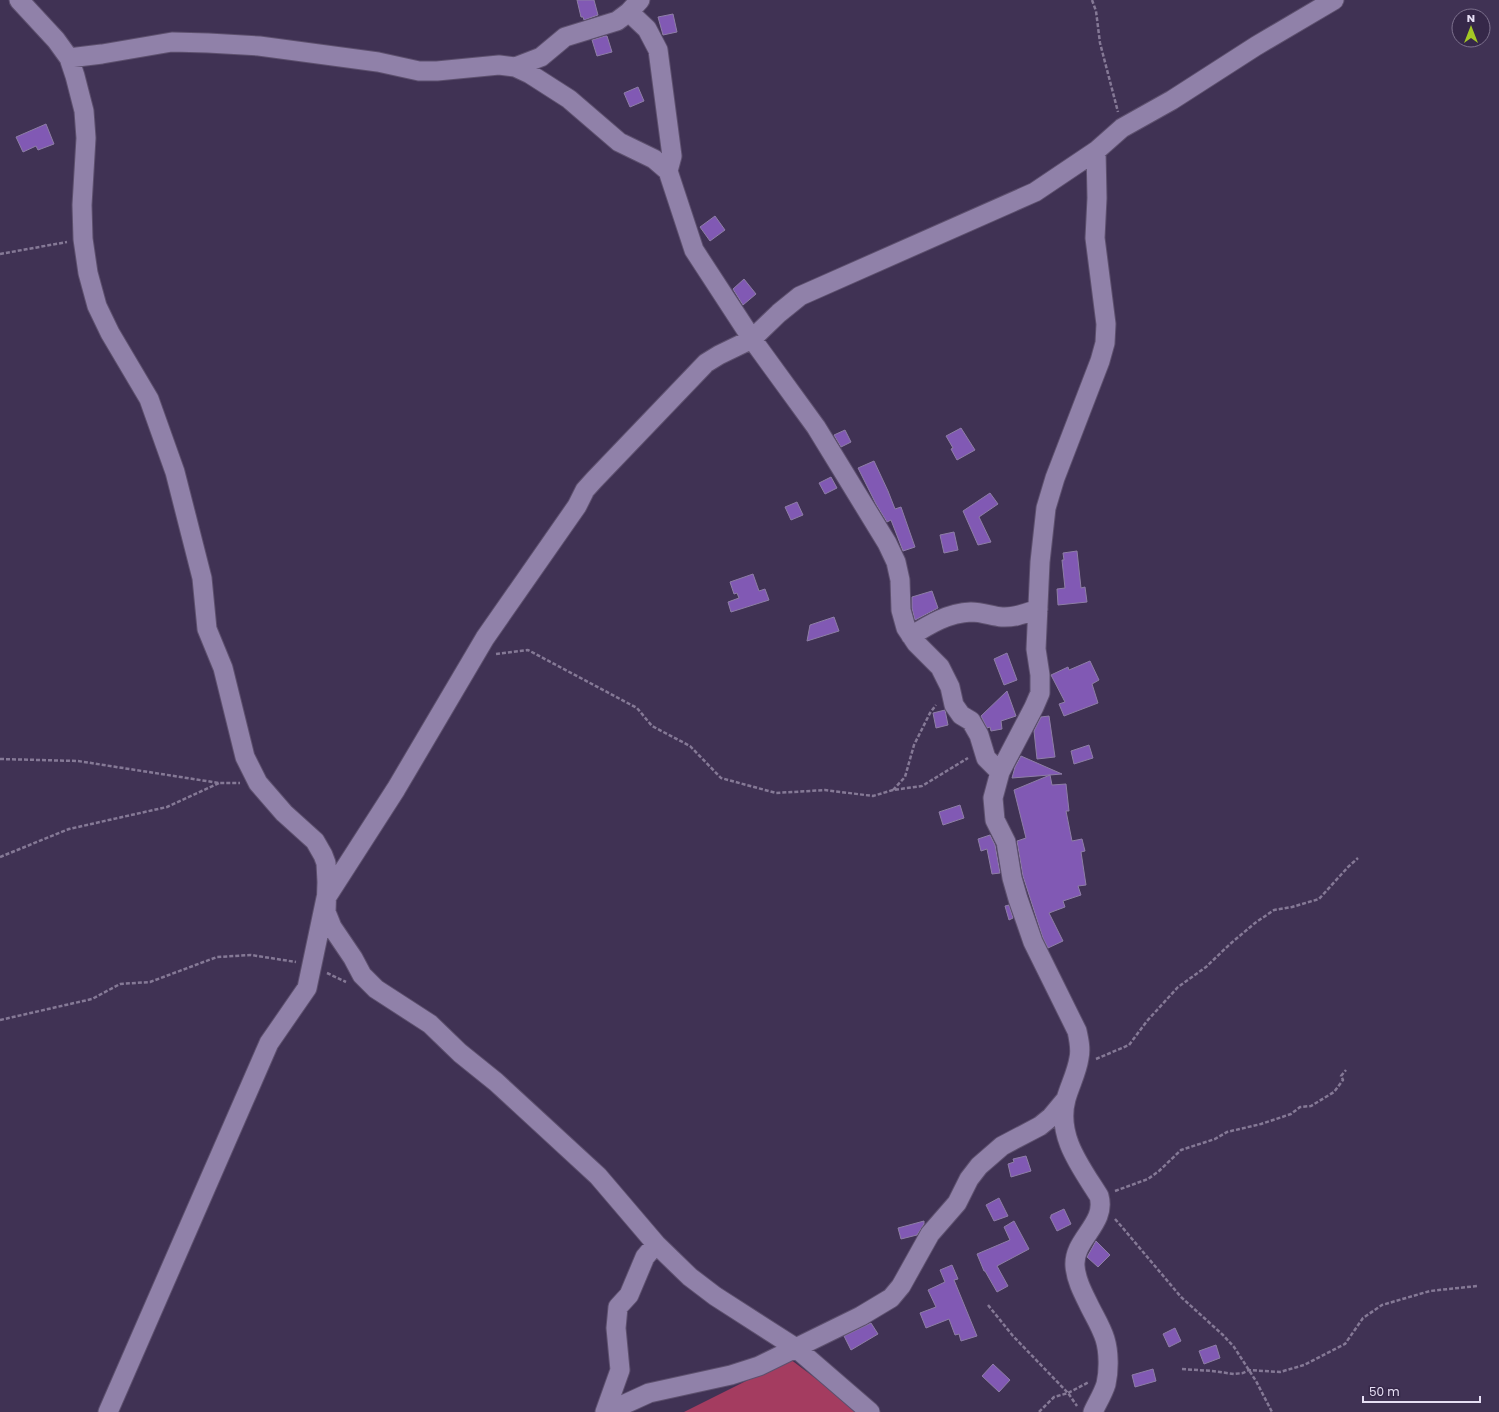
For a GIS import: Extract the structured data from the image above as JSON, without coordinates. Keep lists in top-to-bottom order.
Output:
{
  "scale_bar": "50 m",
  "north": "top"
}
